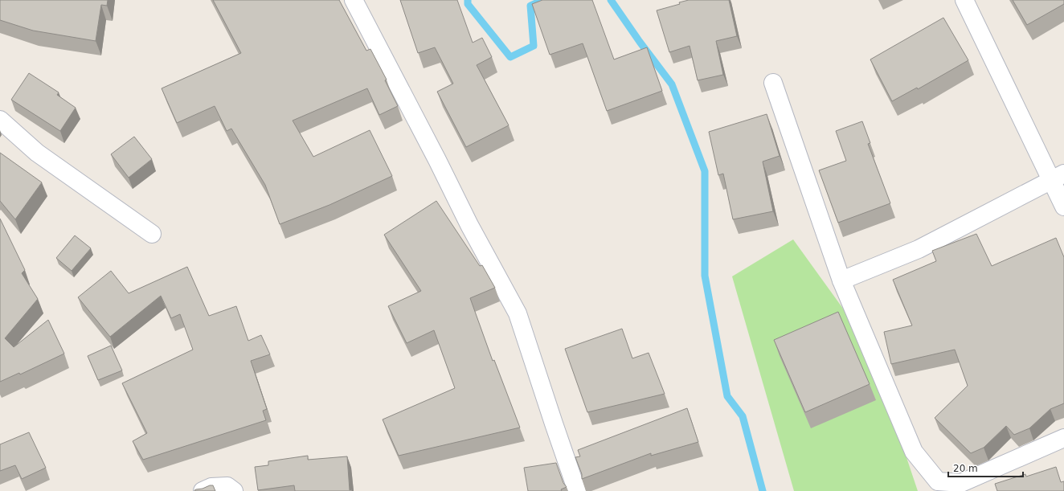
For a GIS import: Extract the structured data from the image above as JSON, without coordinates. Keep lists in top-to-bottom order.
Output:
{
  "scale_bar": "20 m"
}
